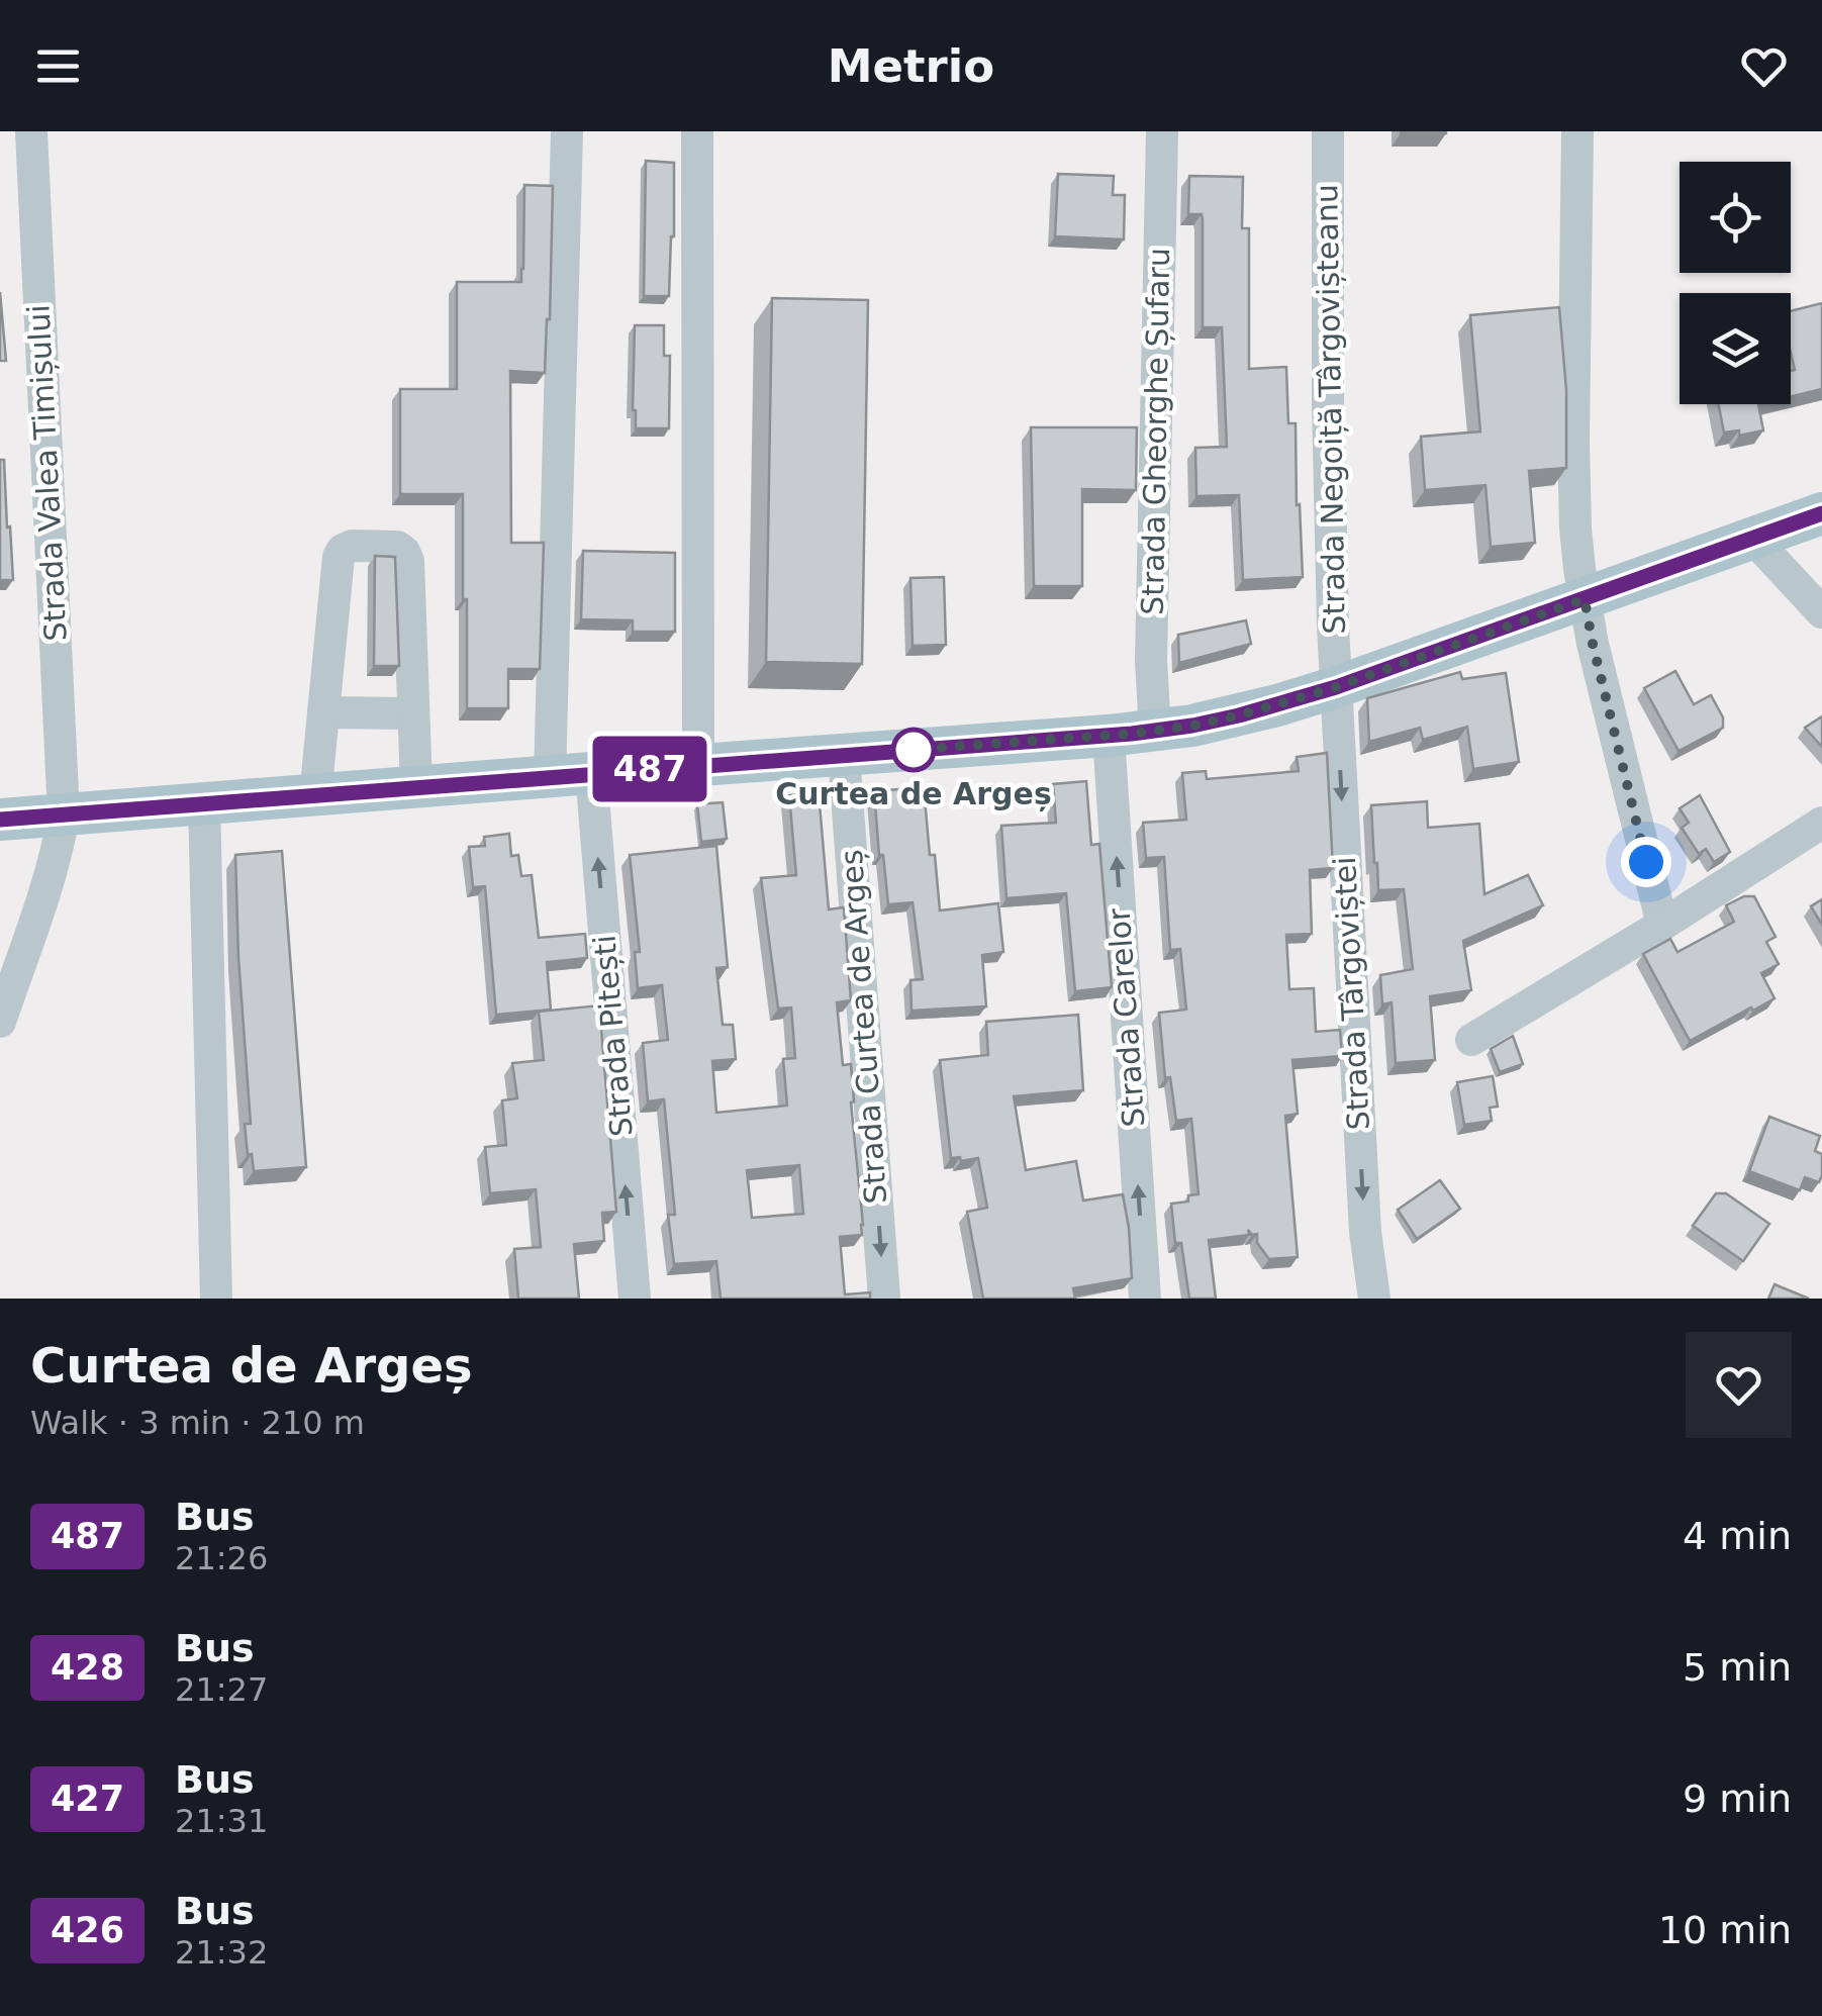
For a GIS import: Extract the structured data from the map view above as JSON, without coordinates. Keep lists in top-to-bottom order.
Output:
{
  "streets": {
    "street": [
      "Strada Negoiță Târgovișteanu",
      "Strada Gheorghe Șufaru",
      "Strada Valea Timișului",
      "Strada Târgoviștei",
      "Strada Carelor",
      "Strada Curtea de Argeș",
      "Strada Pitești"
    ]
  },
  "crossings": [
    ["Strada Negoiță Târgovișteanu", "Strada Târgoviștei"]
  ],
  "one_way": [
    "Strada Târgoviștei",
    "Strada Carelor",
    "Strada Curtea de Argeș",
    "Strada Pitești"
  ],
  "places": ["Curtea de Argeș"],
  "lines": ["bus line 487"],
  "page": {
    "header": "Metrio",
    "on_map": "487",
    "heading": ["Curtea de Argeș", "Walk · 3 min · 210 m"],
    "list": [
      {
        "mark": "487",
        "name": "Bus",
        "note": "21:26",
        "value": "4 min"
      },
      {
        "mark": "428",
        "name": "Bus",
        "note": "21:27",
        "value": "5 min"
      },
      {
        "mark": "427",
        "name": "Bus",
        "note": "21:31",
        "value": "9 min"
      },
      {
        "mark": "426",
        "name": "Bus",
        "note": "21:32",
        "value": "10 min"
      }
    ]
  }
}
